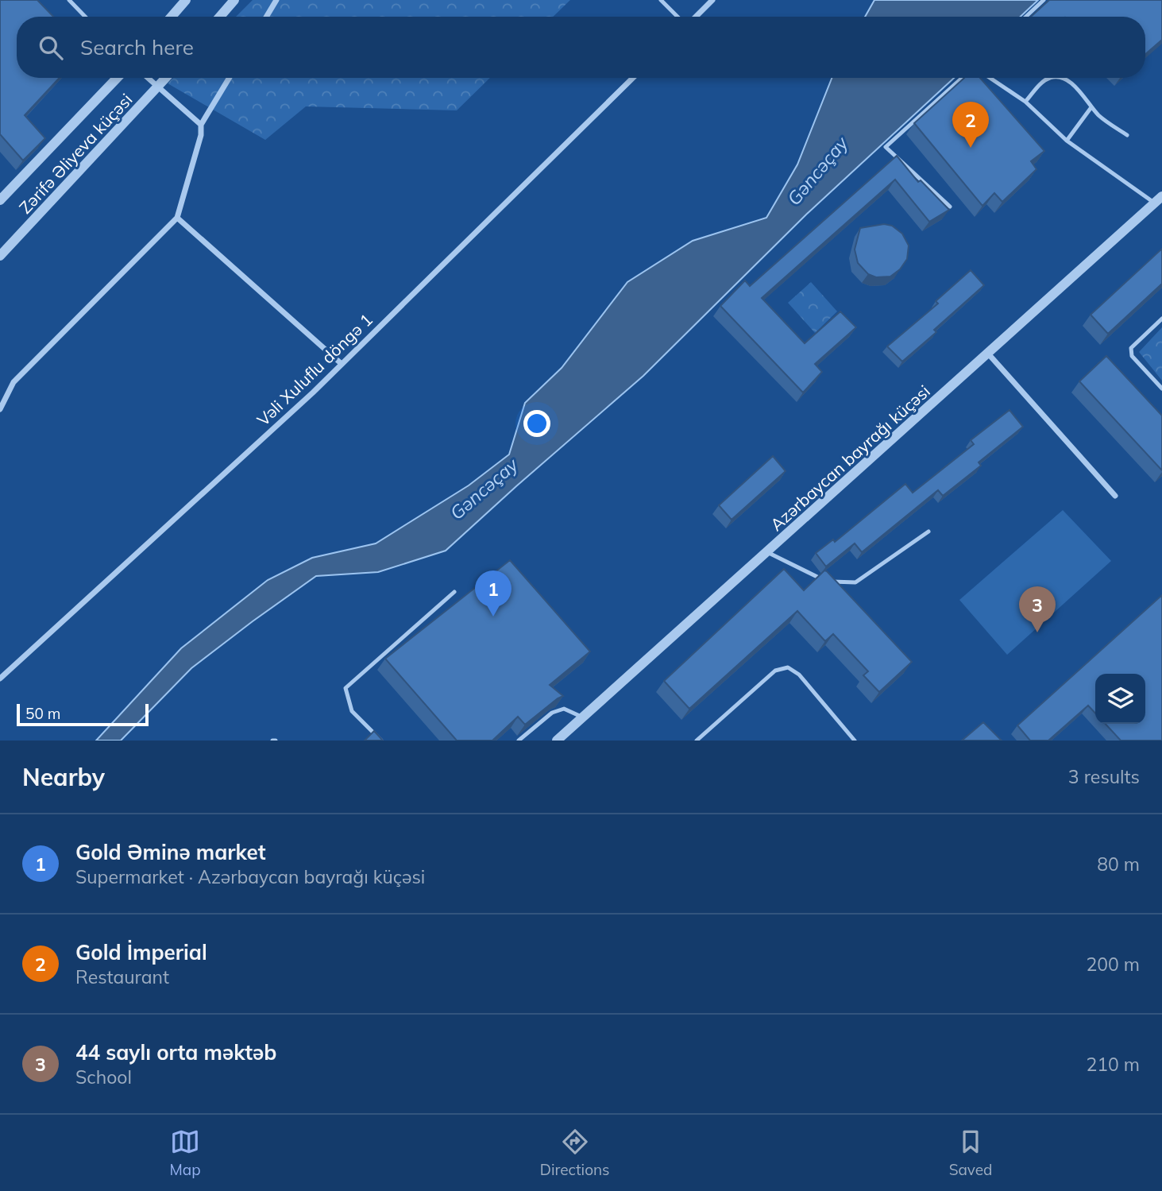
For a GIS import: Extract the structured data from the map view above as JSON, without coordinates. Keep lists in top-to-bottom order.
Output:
{
  "streets": {
    "street": ["Zərifə Əliyeva küçəsi", "Vəli Xuluflu döngə 1", "Azərbaycan bayrağı küçəsi"]
  },
  "water": ["Gəncəçay"],
  "scale_bar": "50 m",
  "page": {
    "search": "Search here",
    "pins": ["2", "1", "3"],
    "scale": "50 m",
    "heading": ["Nearby", "3 results"],
    "list": [
      {
        "mark": "1",
        "name": "Gold Əminə market",
        "note": "Supermarket · Azərbaycan bayrağı küçəsi",
        "value": "80 m"
      },
      {
        "mark": "2",
        "name": "Gold İmperial",
        "note": "Restaurant",
        "value": "200 m"
      },
      {
        "mark": "3",
        "name": "44 saylı orta məktəb",
        "note": "School",
        "value": "210 m"
      }
    ],
    "nav": ["Map", "Directions", "Saved"]
  }
}
